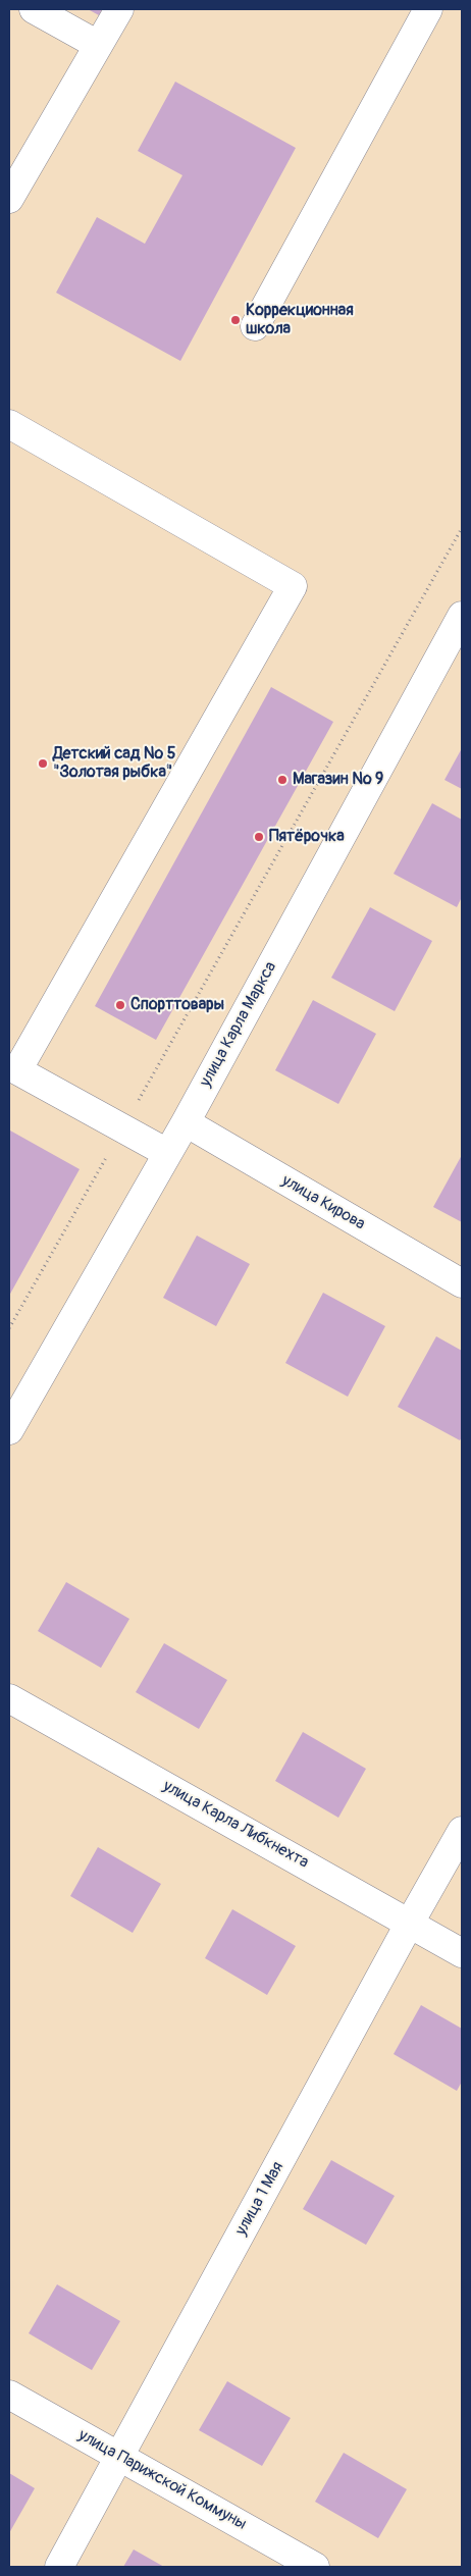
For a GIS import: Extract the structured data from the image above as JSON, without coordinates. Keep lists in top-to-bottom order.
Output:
{
  "streets": {
    "street": [
      "улица Карла Маркса",
      "улица Кирова",
      "улица Карла Либкнехта",
      "улица 1 Мая",
      "улица Парижской Коммуны"
    ]
  },
  "crossings": [
    ["улица Карла Маркса", "улица Кирова"],
    ["улица Карла Либкнехта", "улица 1 Мая"],
    ["улица 1 Мая", "улица Парижской Коммуны"]
  ],
  "places": [
    "Коррекционная школа",
    "Детский сад № 5 \"Золотая рыбка\"",
    "Магазин № 9",
    "Пятёрочка",
    "Спорттовары"
  ]
}
